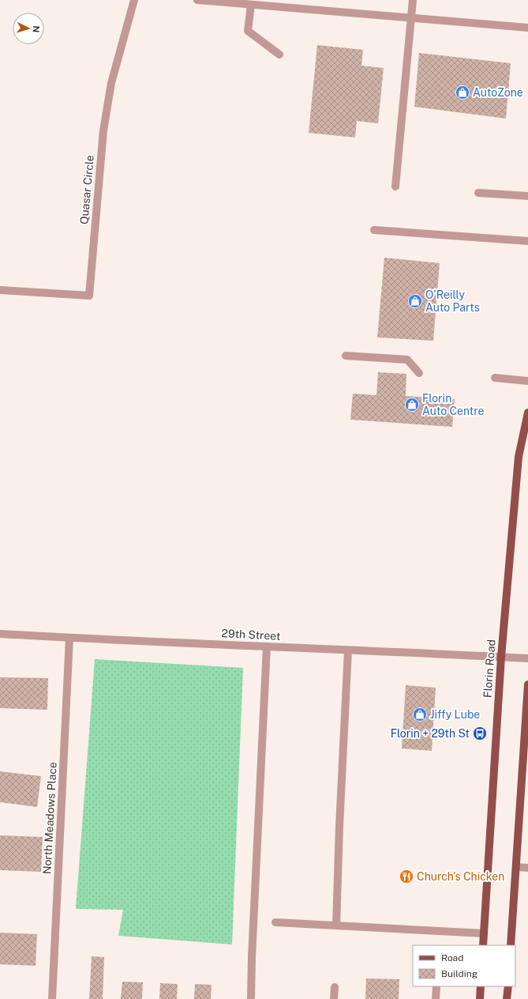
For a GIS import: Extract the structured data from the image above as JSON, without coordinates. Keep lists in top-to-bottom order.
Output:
{
  "streets": {
    "main road": ["Florin Road"],
    "street": ["Quasar Circle", "29th Street", "North Meadows Place"]
  },
  "crossings": [
    ["29th Street", "Florin Road"],
    ["29th Street", "North Meadows Place"]
  ],
  "places": {
    "shop": [
      "AutoZone",
      "O'Reilly Auto Parts",
      "Florin Auto Centre",
      "Jiffy Lube"
    ],
    "bus stop": ["Florin + 29th St"],
    "restaurant": ["Church's Chicken"]
  },
  "legend": ["Road", "Building"],
  "north": "right"
}
